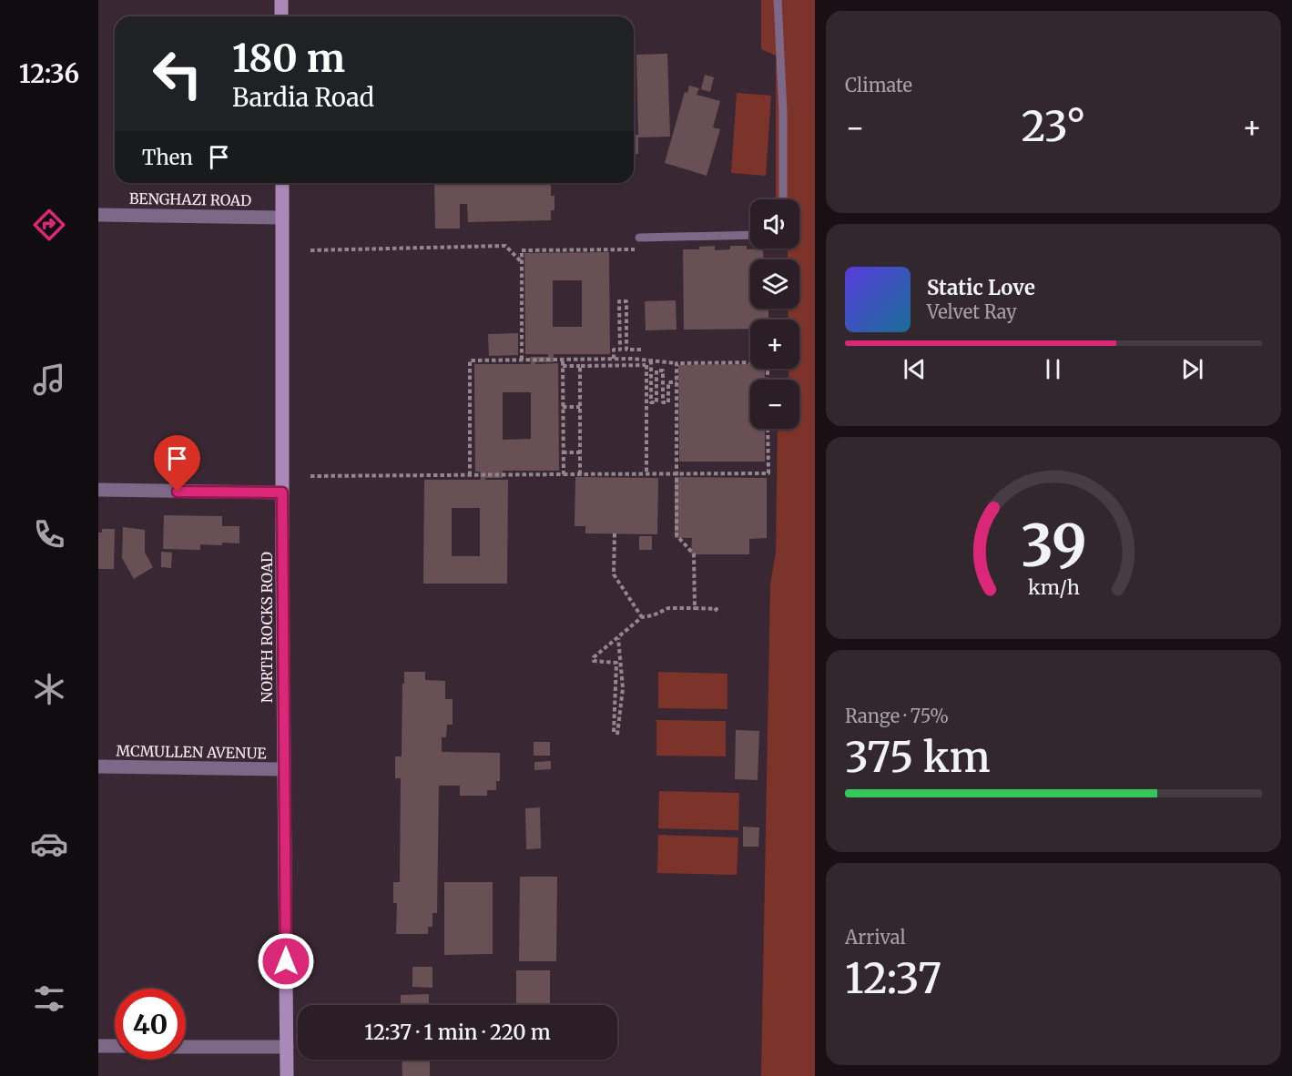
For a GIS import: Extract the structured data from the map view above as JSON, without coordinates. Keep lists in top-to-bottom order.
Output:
{
  "streets": {
    "street": ["BENGHAZI ROAD", "NORTH ROCKS ROAD", "MCMULLEN AVENUE"]
  },
  "crossings": [
    ["BENGHAZI ROAD", "NORTH ROCKS ROAD"],
    ["NORTH ROCKS ROAD", "MCMULLEN AVENUE"]
  ],
  "page": {
    "tabs": "12:36",
    "tile": [
      "Climate",
      ["Range · 75%", "375 km"],
      ["Arrival", "12:37"]
    ],
    "turn": ["180 m", "Bardia Road"],
    "heat": ["−", "23°", "+"],
    "then": "Then",
    "map_buttons": ["+", "−"],
    "song": ["Static Love", "Velvet Ray"],
    "limit": "40",
    "trip": "12:37 · 1 min · 220 m",
    "gauge": ["39", "km/h"]
  }
}
